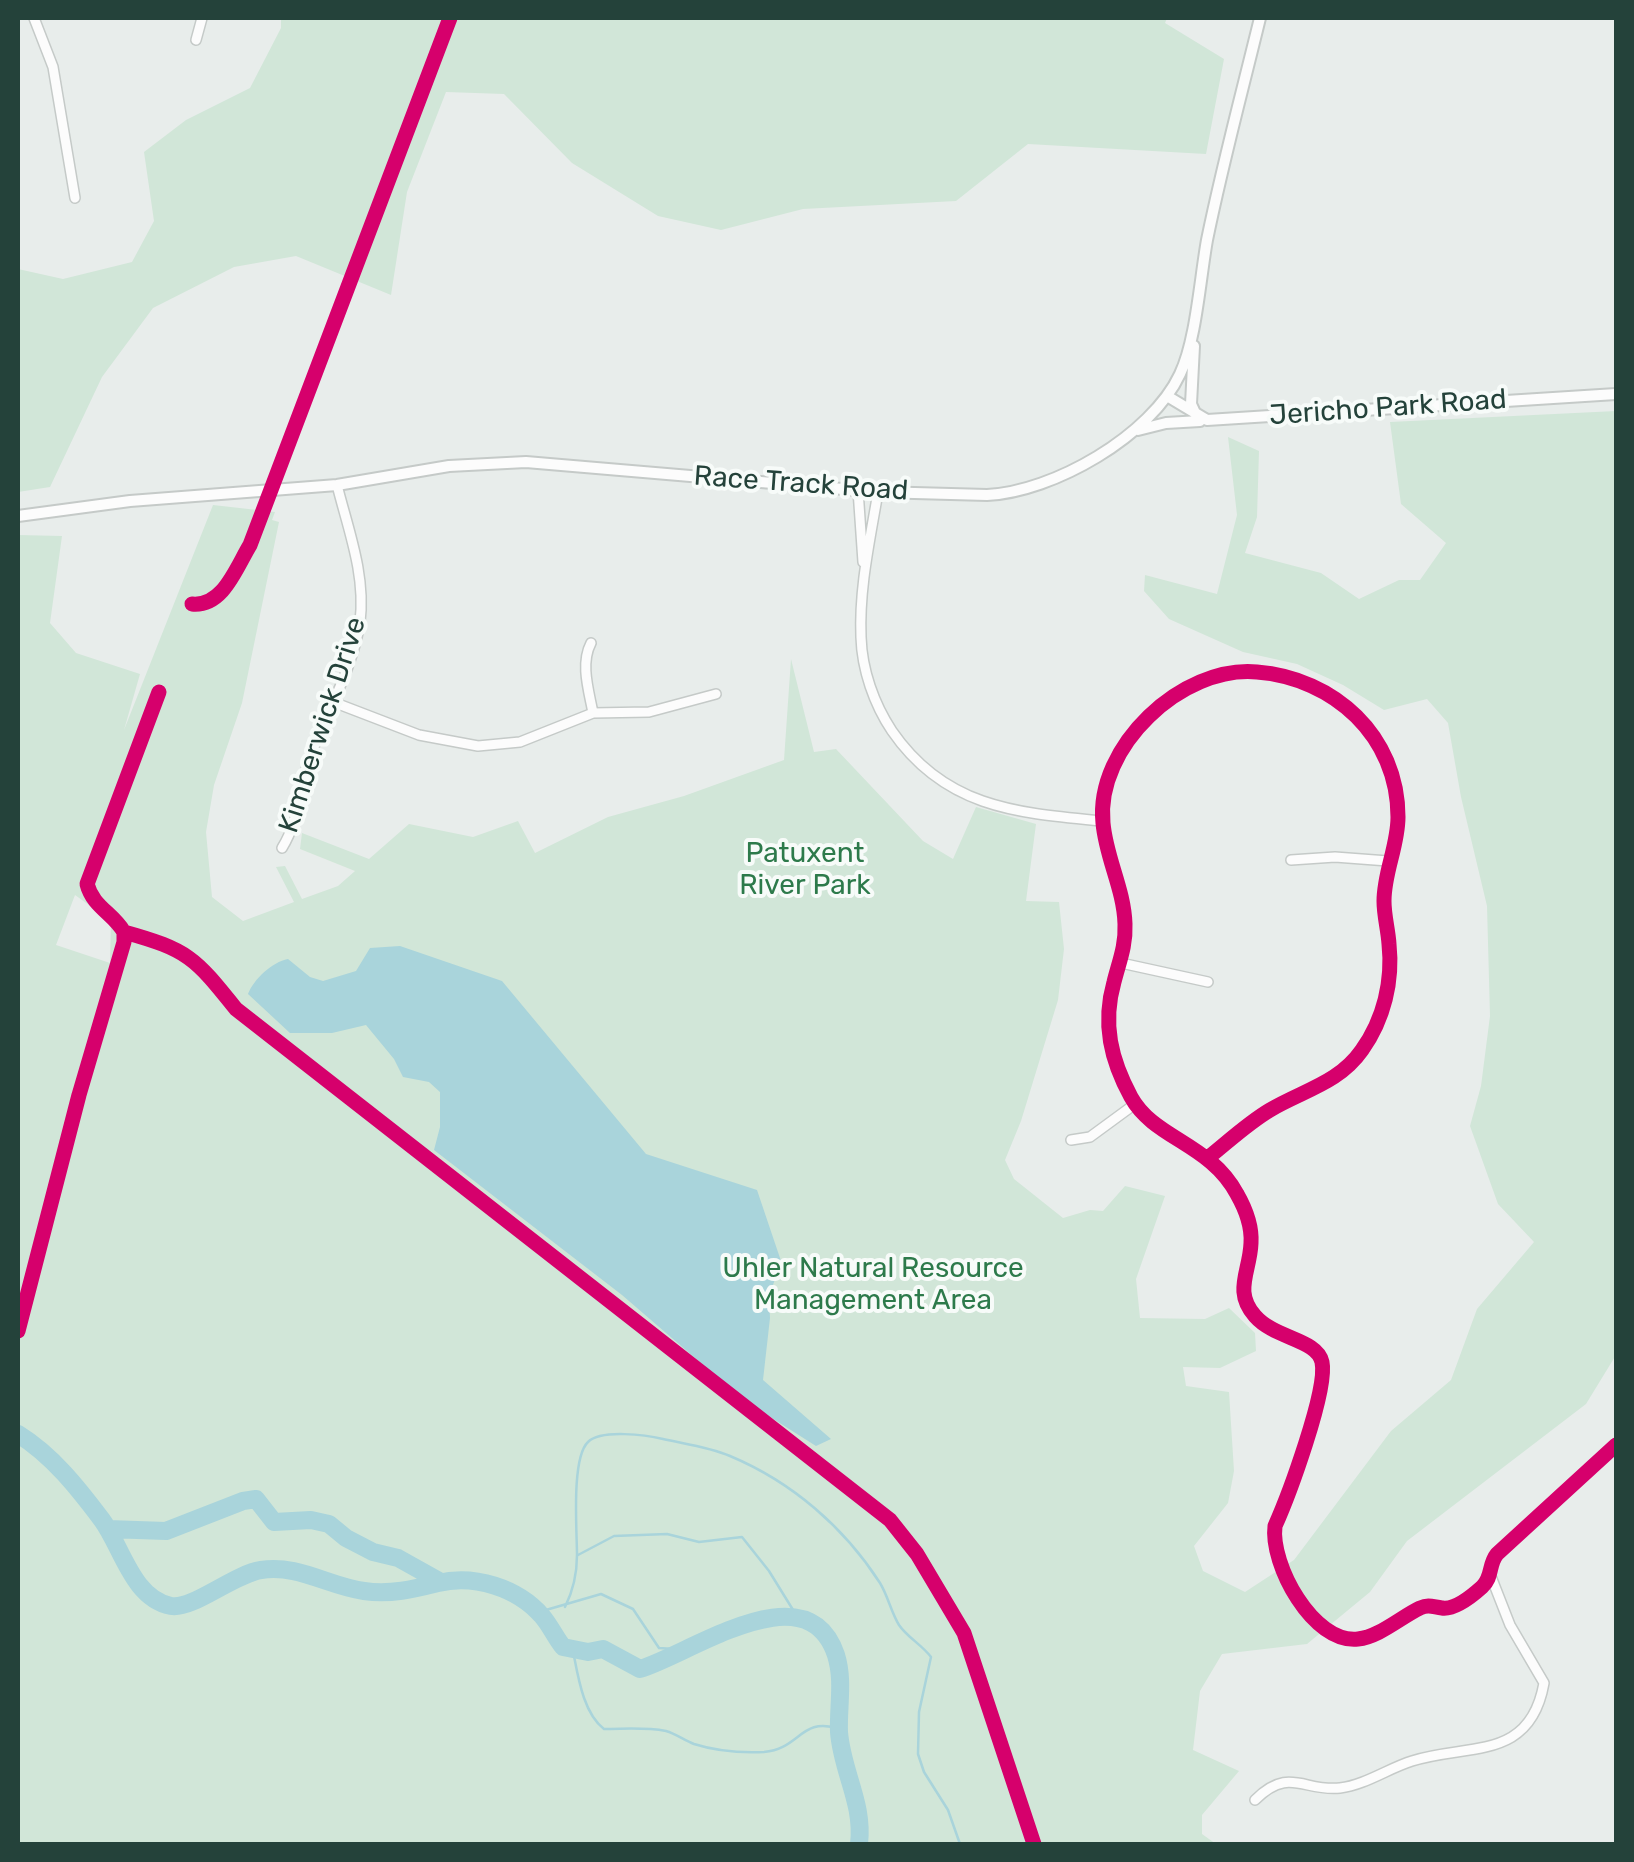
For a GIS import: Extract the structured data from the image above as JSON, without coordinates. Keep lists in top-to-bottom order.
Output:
{
  "streets": {
    "street": ["Jericho Park Road", "Race Track Road", "Kimberwick Drive"]
  },
  "crossings": [
    ["Jericho Park Road", "Race Track Road"],
    ["Race Track Road", "Kimberwick Drive"]
  ],
  "parks": ["Patuxent River Park", "Uhler Natural Resource Management Area"]
}
